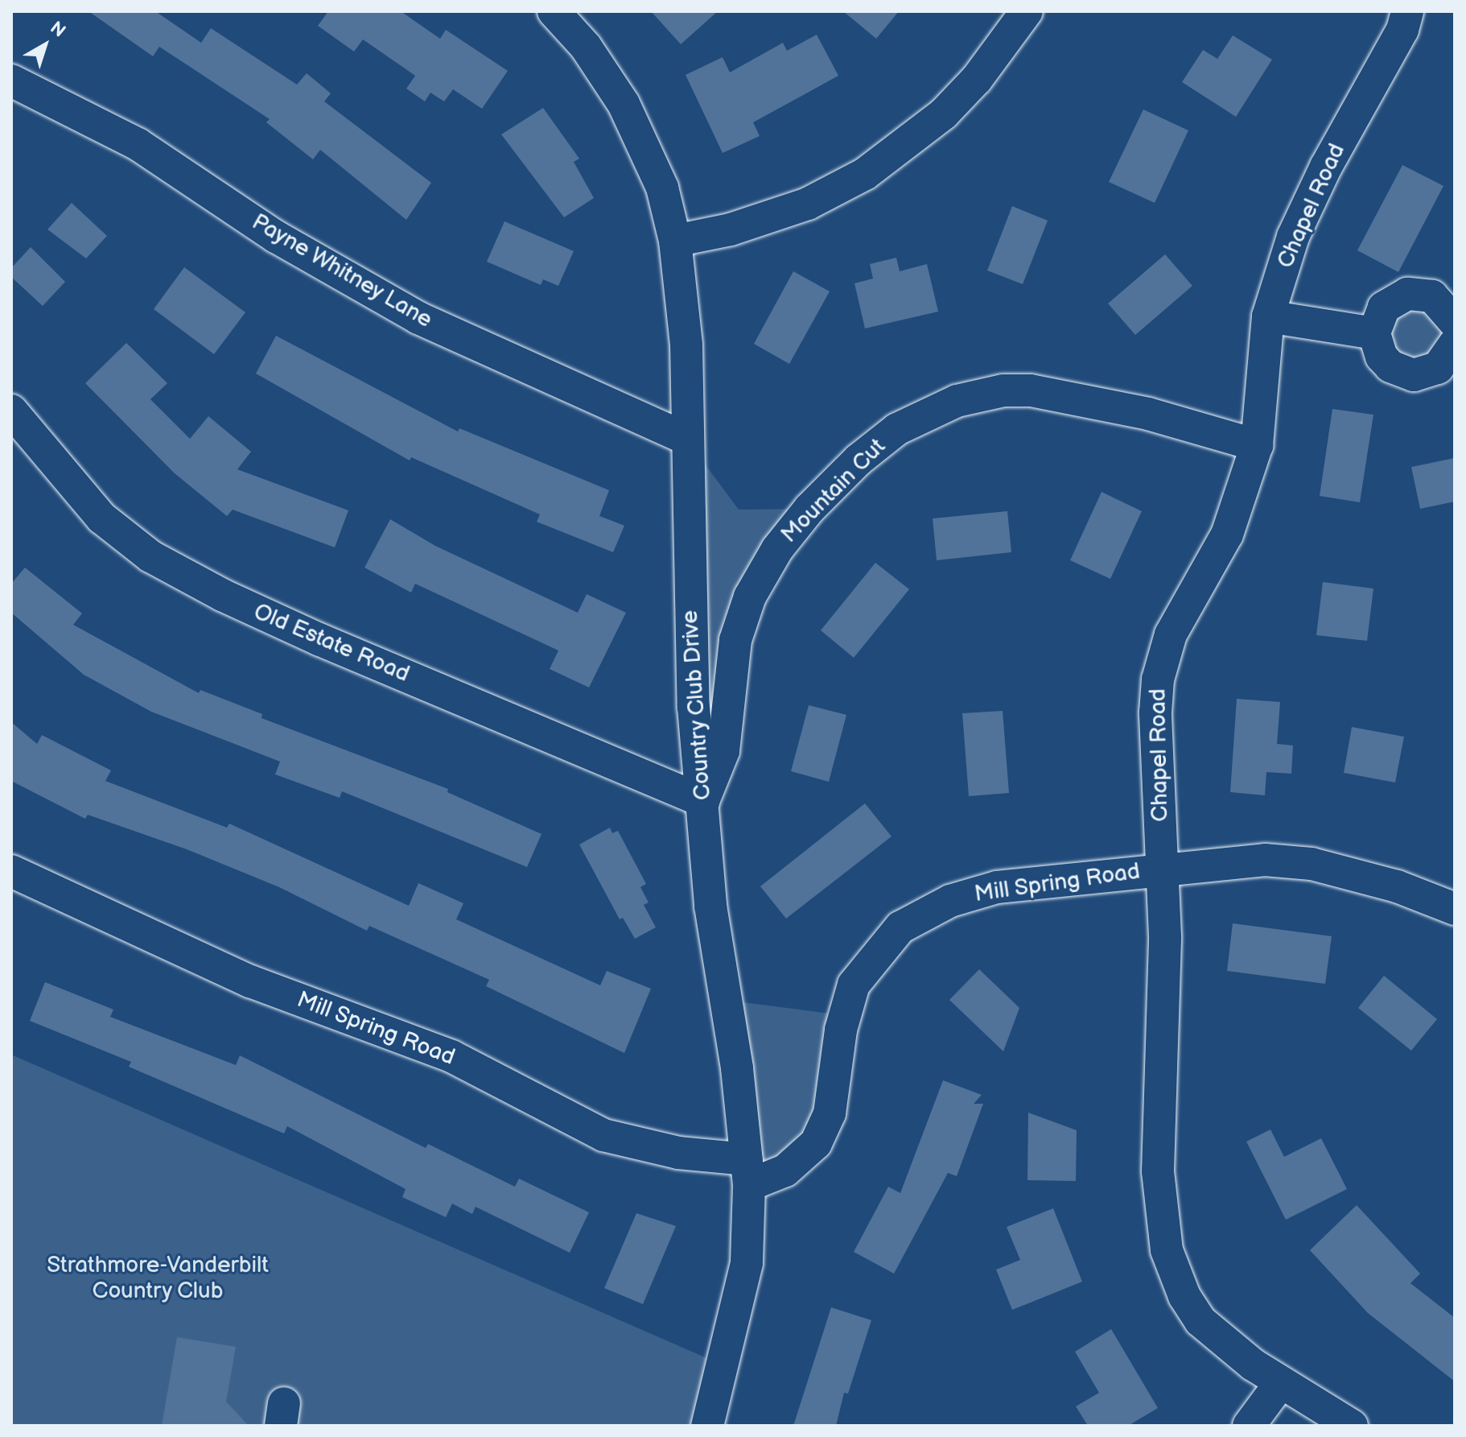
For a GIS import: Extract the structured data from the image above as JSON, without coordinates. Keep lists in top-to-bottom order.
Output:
{
  "streets": {
    "street": [
      "Chapel Road",
      "Payne Whitney Lane",
      "Mountain Cut",
      "Old Estate Road",
      "Country Club Drive",
      "Mill Spring Road"
    ]
  },
  "crossings": [
    ["Chapel Road", "Mountain Cut"],
    ["Chapel Road", "Mill Spring Road"],
    ["Payne Whitney Lane", "Country Club Drive"],
    ["Mountain Cut", "Old Estate Road"],
    ["Mountain Cut", "Country Club Drive"],
    ["Old Estate Road", "Country Club Drive"],
    ["Country Club Drive", "Mill Spring Road"]
  ],
  "parks": ["Strathmore-Vanderbilt Country Club"],
  "north": "top right"
}
